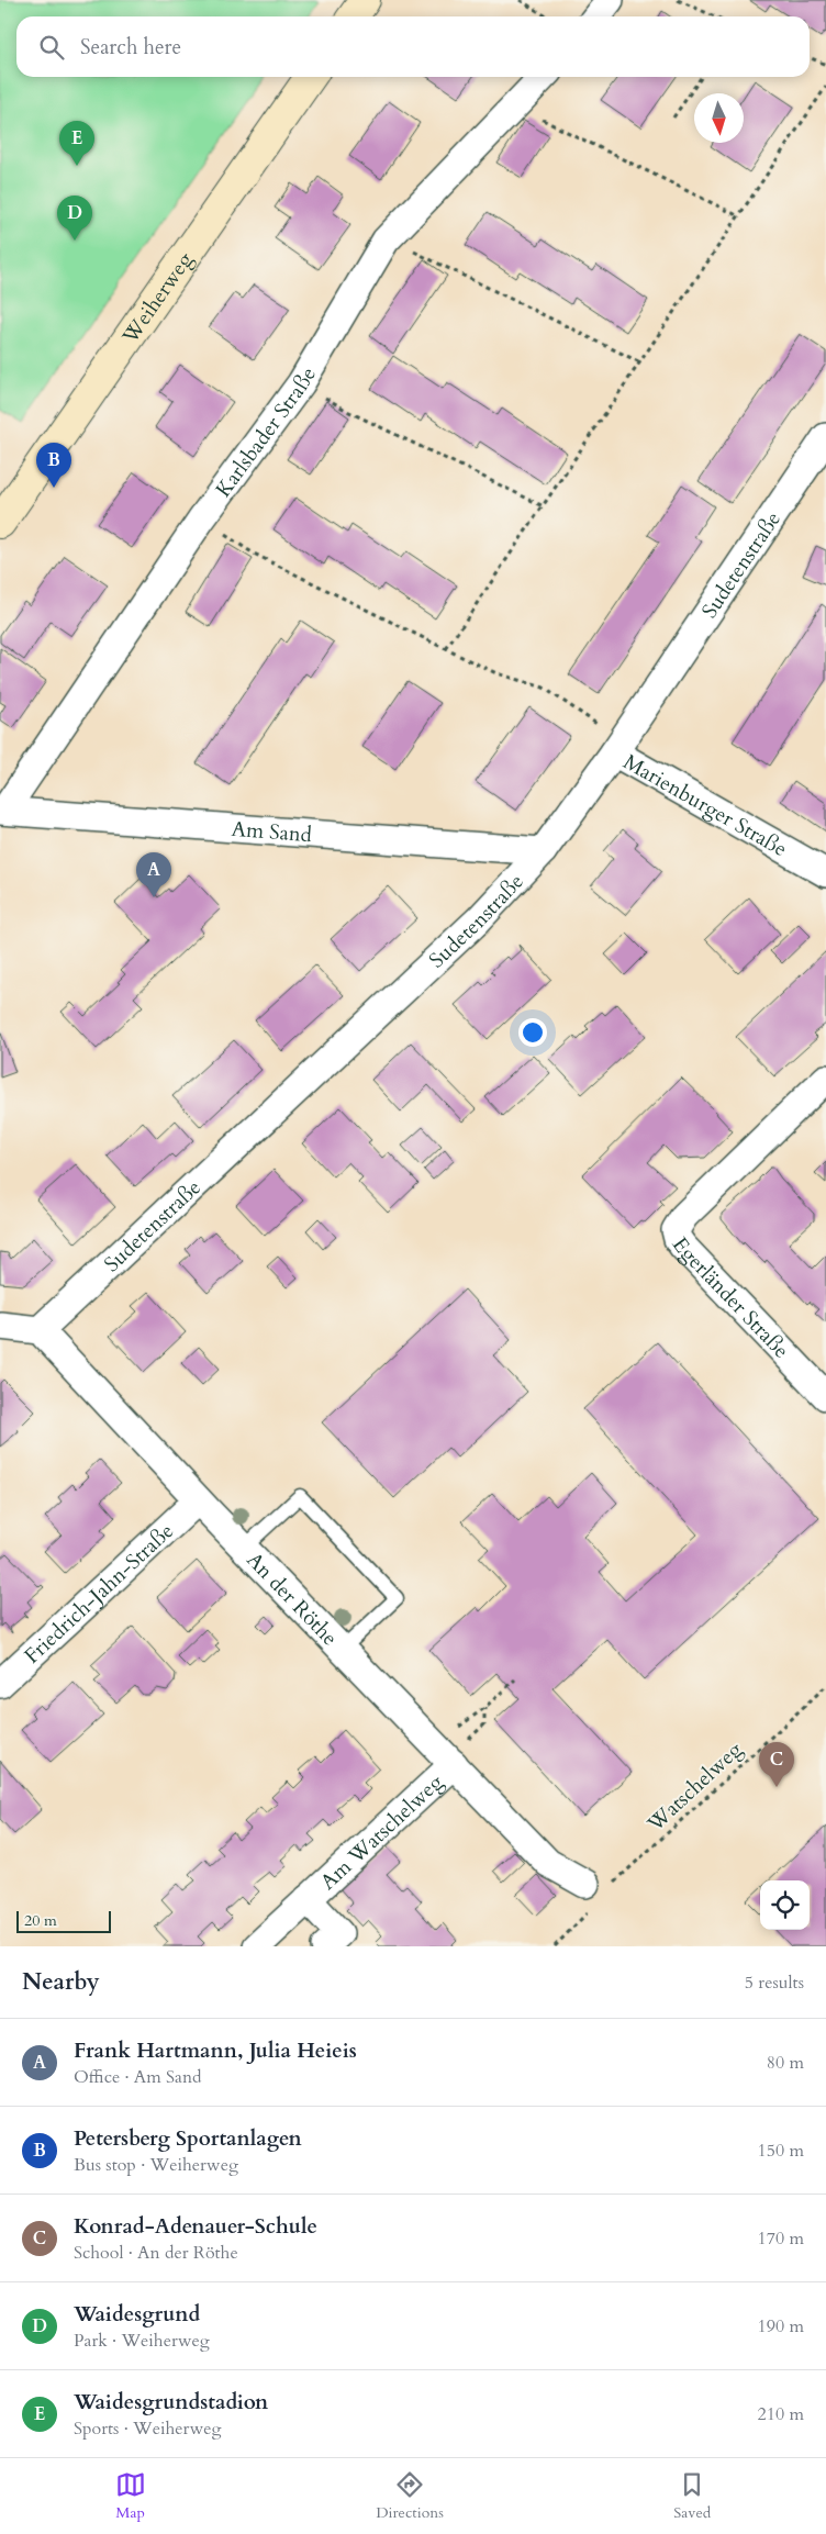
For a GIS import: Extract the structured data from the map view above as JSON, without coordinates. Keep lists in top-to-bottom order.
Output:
{
  "streets": {
    "main road": ["Weiherweg"],
    "street": [
      "Karlsbader Straße",
      "Sudetenstraße",
      "Marienburger Straße",
      "Am Sand",
      "Egerländer Straße",
      "Friedrich-Jahn-Straße",
      "An der Röthe",
      "Am Watschelweg"
    ],
    "path": ["Watschelweg"]
  },
  "crossings": [
    ["Karlsbader Straße", "Am Sand"],
    ["Sudetenstraße", "Marienburger Straße"],
    ["Sudetenstraße", "Am Sand"],
    ["Sudetenstraße", "An der Röthe"],
    ["Friedrich-Jahn-Straße", "An der Röthe"],
    ["An der Röthe", "Am Watschelweg"]
  ],
  "scale_bar": "20 m",
  "north": "bottom",
  "page": {
    "search": "Search here",
    "pins": [
      "E",
      "D",
      "B",
      "A",
      "C"
    ],
    "scale": "20 m",
    "heading": ["Nearby", "5 results"],
    "list": [
      {
        "mark": "A",
        "name": "Frank Hartmann, Julia Heieis",
        "note": "Office · Am Sand",
        "value": "80 m"
      },
      {
        "mark": "B",
        "name": "Petersberg Sportanlagen",
        "note": "Bus stop · Weiherweg",
        "value": "150 m"
      },
      {
        "mark": "C",
        "name": "Konrad-Adenauer-Schule",
        "note": "School · An der Röthe",
        "value": "170 m"
      },
      {
        "mark": "D",
        "name": "Waidesgrund",
        "note": "Park · Weiherweg",
        "value": "190 m"
      },
      {
        "mark": "E",
        "name": "Waidesgrundstadion",
        "note": "Sports · Weiherweg",
        "value": "210 m"
      }
    ],
    "nav": ["Map", "Directions", "Saved"]
  }
}
